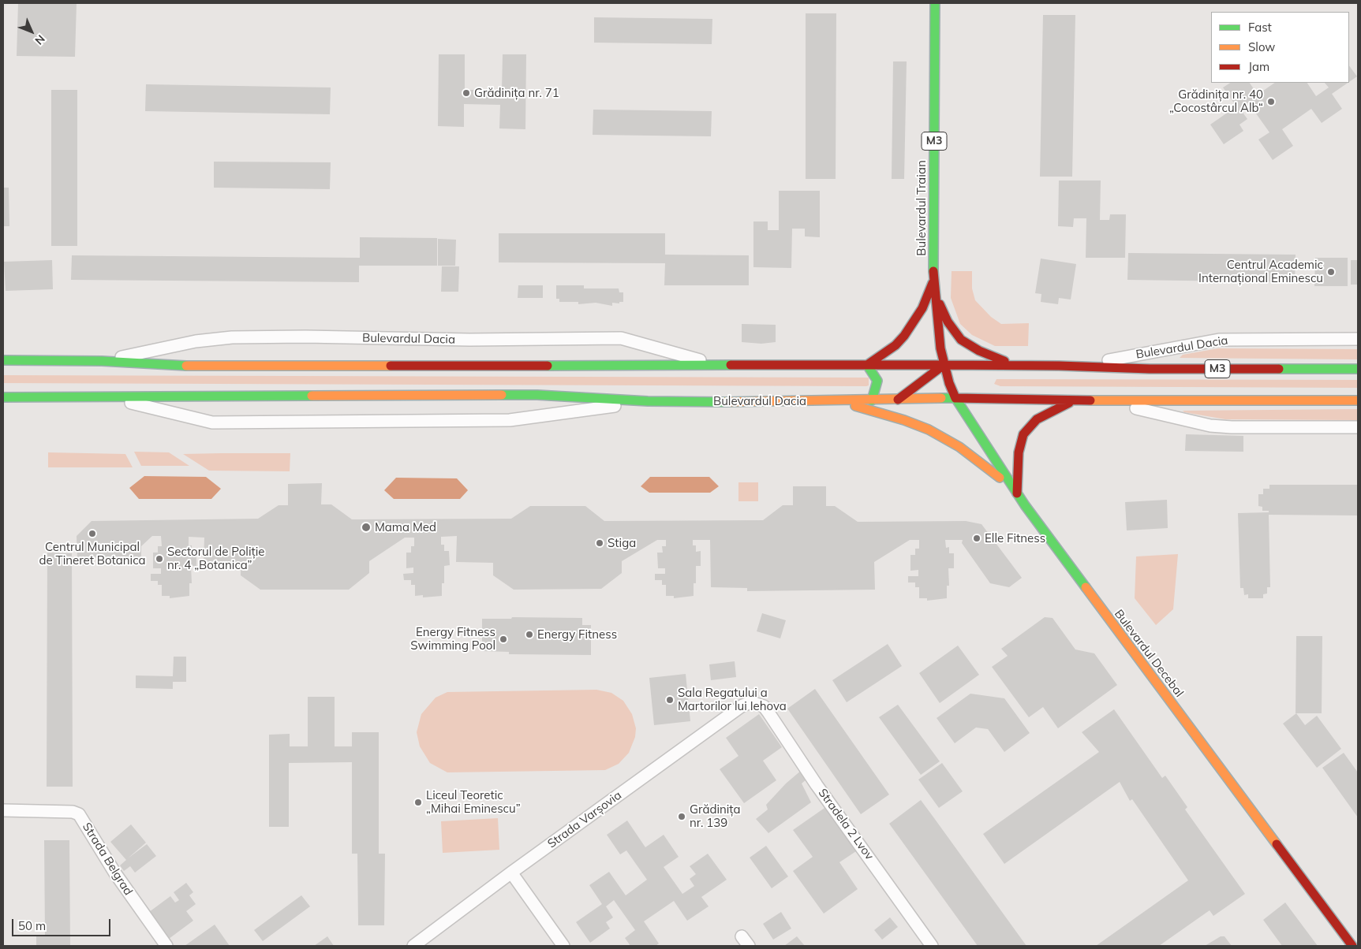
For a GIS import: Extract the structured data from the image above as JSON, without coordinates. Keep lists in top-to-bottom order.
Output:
{
  "streets": {
    "main road": [
      "M3",
      "Bulevardul Traian",
      "Bulevardul Dacia",
      "Bulevardul Decebal"
    ],
    "street": ["Strada Varșovia", "Stradela 2 Lvov", "Strada Belgrad"]
  },
  "crossings": [
    ["Bulevardul Traian", "Bulevardul Dacia"],
    ["Bulevardul Traian", "Bulevardul Decebal"],
    ["Bulevardul Dacia", "Bulevardul Decebal"],
    ["Strada Varșovia", "Stradela 2 Lvov"]
  ],
  "places": [
    "Grădinița nr. 71",
    "Grădinița nr. 40 „Cocostârcul Alb“",
    "Centrul Academic Internațional Eminescu",
    "Mama Med",
    "Centrul Municipal de Tineret Botanica",
    "Elle Fitness",
    "Stiga",
    "Sectorul de Poliție nr. 4 „Botanica”",
    "Energy Fitness",
    "Energy Fitness Swimming Pool",
    "Sala Regatului a Martorilor lui Iehova",
    "Liceul Teoretic „Mihai Eminescu”",
    "Grădinița nr. 139"
  ],
  "legend": ["Fast", "Slow", "Jam"],
  "scale_bar": "50 m",
  "north": "bottom right"
}
